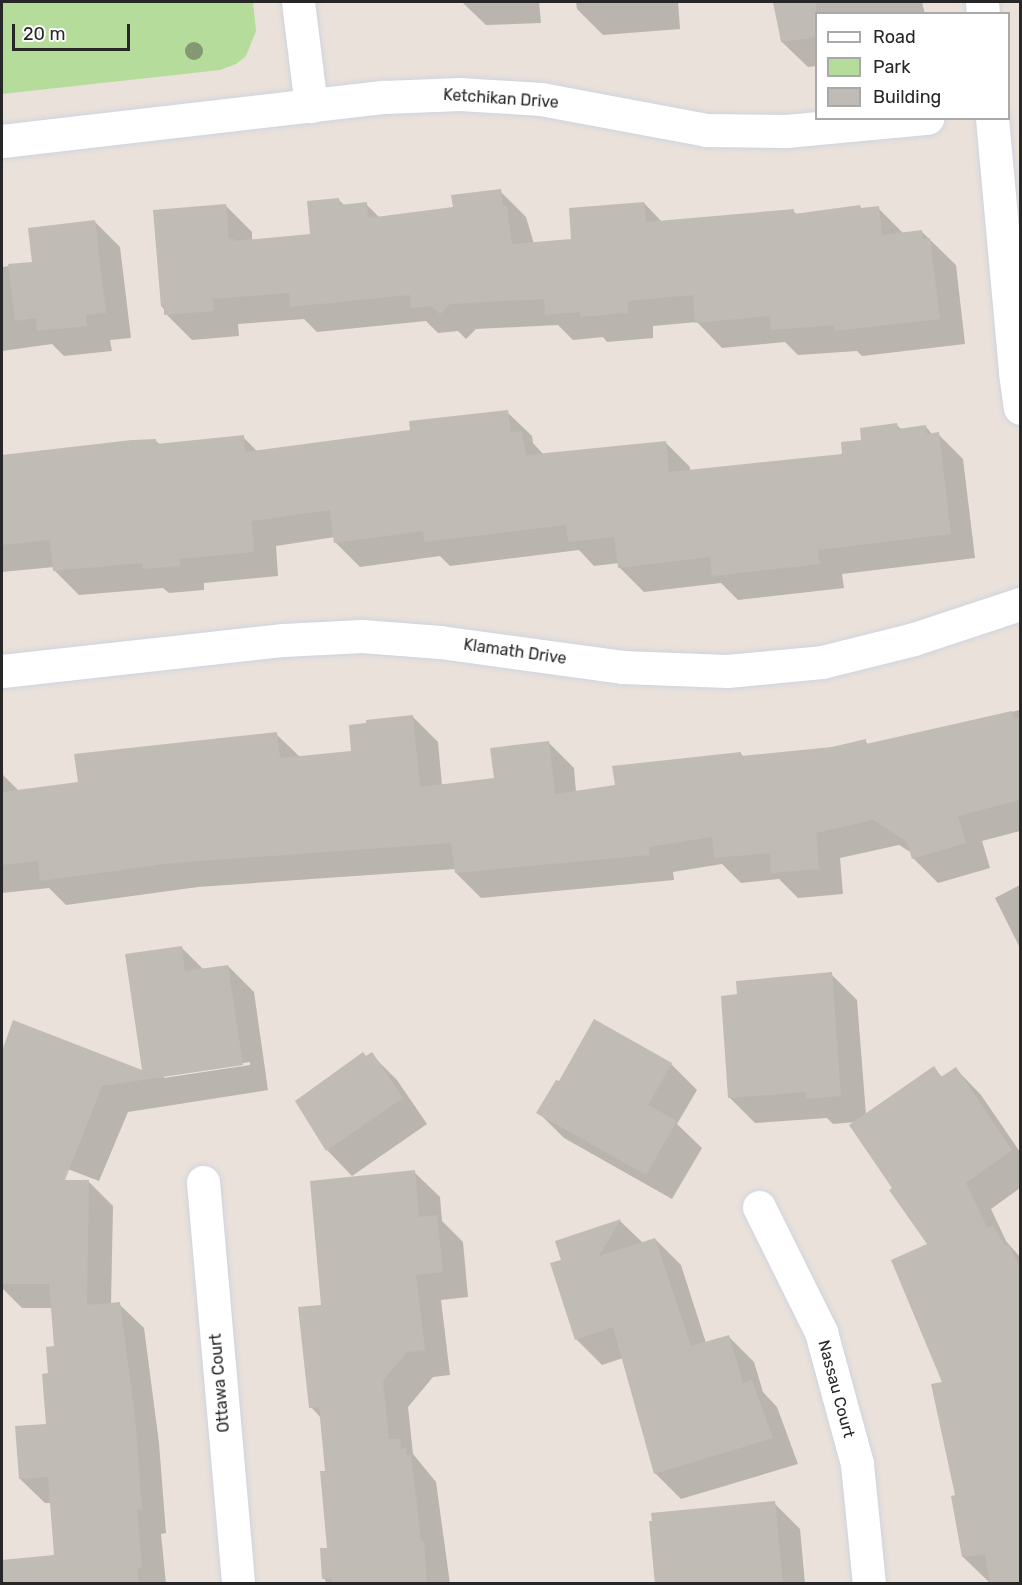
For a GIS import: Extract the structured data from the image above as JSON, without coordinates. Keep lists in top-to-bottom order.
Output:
{
  "streets": {
    "street": [
      "Ketchikan Drive",
      "Klamath Drive",
      "Ottawa Court",
      "Nassau Court"
    ]
  },
  "legend": ["Road", "Park", "Building"],
  "scale_bar": "20 m"
}
